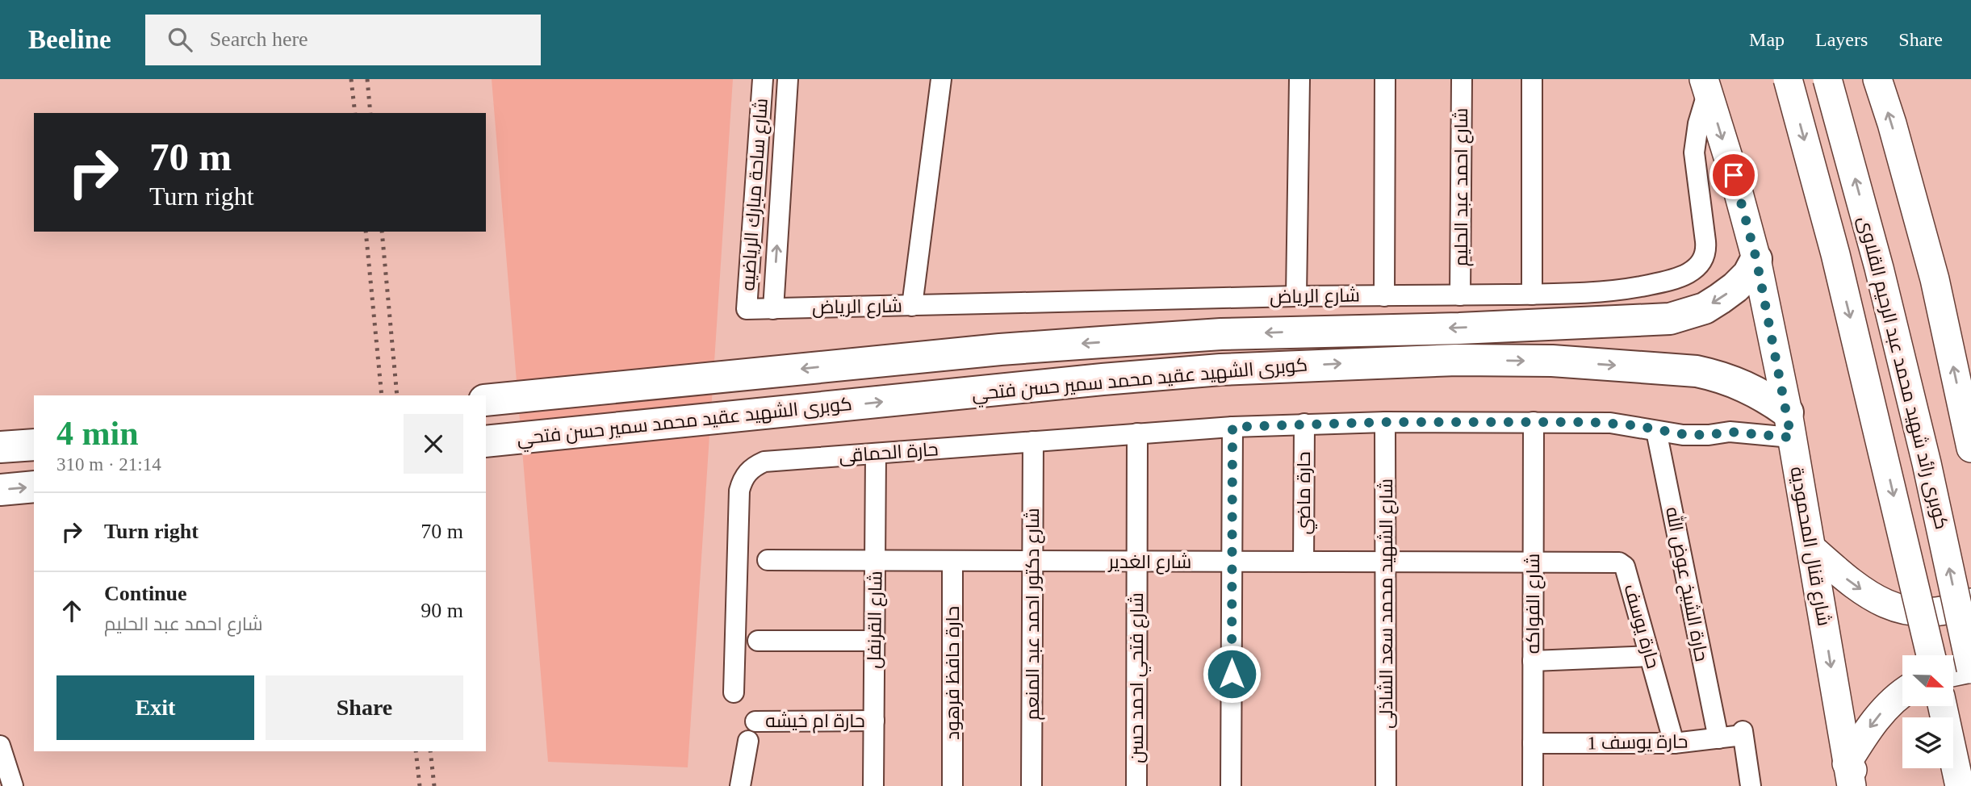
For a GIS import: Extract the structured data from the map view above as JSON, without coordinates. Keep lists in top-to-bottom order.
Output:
{
  "streets": {
    "main road": ["كوبرى الشهيد عقيد محمد سمير حسن فتحي"],
    "street": [
      "شارع احمد عبد الحليم",
      "شارع ساحة مبارك الرياضيه",
      "شارع الرياض",
      "كوبرى رائد شهيد محمد عبد الرحيم القلاوى",
      "حارة الحماقى",
      "حارة ماضي",
      "شارع قنال المحمودية",
      "شارع الغدير",
      "حارة الشيخ عوض الله",
      "شارع الشهيد محمد سعد الشاذلى",
      "شارع الفواكه",
      "شارع دكتور احمد عبد المنعم",
      "شارع القرنفل",
      "حارة يوسف",
      "حارة حافظ فرهود",
      "شارع فتحي احمد حسن",
      "حارة ام خيشه",
      "حارة يوسف 1"
    ]
  },
  "crossings": [
    ["شارع احمد عبد الحليم", "شارع الرياض"],
    ["شارع ساحة مبارك الرياضيه", "شارع الرياض"],
    ["شارع الرياض", "شارع قنال المحمودية"],
    ["كوبرى الشهيد عقيد محمد سمير حسن فتحي", "شارع قنال المحمودية"],
    ["حارة الحماقى", "حارة ماضي"],
    ["حارة الحماقى", "شارع الشهيد محمد سعد الشاذلى"],
    ["حارة الحماقى", "شارع الفواكه"],
    ["حارة الحماقى", "شارع دكتور احمد عبد المنعم"],
    ["حارة الحماقى", "شارع القرنفل"],
    ["حارة الحماقى", "شارع فتحي احمد حسن"],
    ["حارة ماضي", "شارع الغدير"],
    ["شارع الغدير", "شارع الشهيد محمد سعد الشاذلى"],
    ["شارع الغدير", "شارع الفواكه"],
    ["شارع الغدير", "شارع دكتور احمد عبد المنعم"],
    ["شارع الغدير", "شارع القرنفل"],
    ["شارع الغدير", "حارة يوسف"],
    ["شارع الغدير", "حارة حافظ فرهود"],
    ["شارع الغدير", "شارع فتحي احمد حسن"],
    ["حارة الشيخ عوض الله", "حارة يوسف 1"],
    ["شارع الفواكه", "حارة يوسف"],
    ["شارع الفواكه", "حارة يوسف 1"],
    ["شارع القرنفل", "حارة ام خيشه"],
    ["حارة يوسف", "حارة يوسف 1"]
  ],
  "north": "right",
  "page": {
    "header": "Beeline",
    "search": "Search here",
    "nav": ["Map", "Layers", "Share"],
    "turn": ["70 m", "Turn right"],
    "heading": ["4 min", "310 m · 21:14"],
    "list": [
      {
        "name": "Turn right",
        "value": "70 m"
      },
      {
        "name": "Continue",
        "note": "شارع احمد عبد الحليم",
        "value": "90 m"
      }
    ],
    "buttons": ["Exit", "Share"]
  }
}
